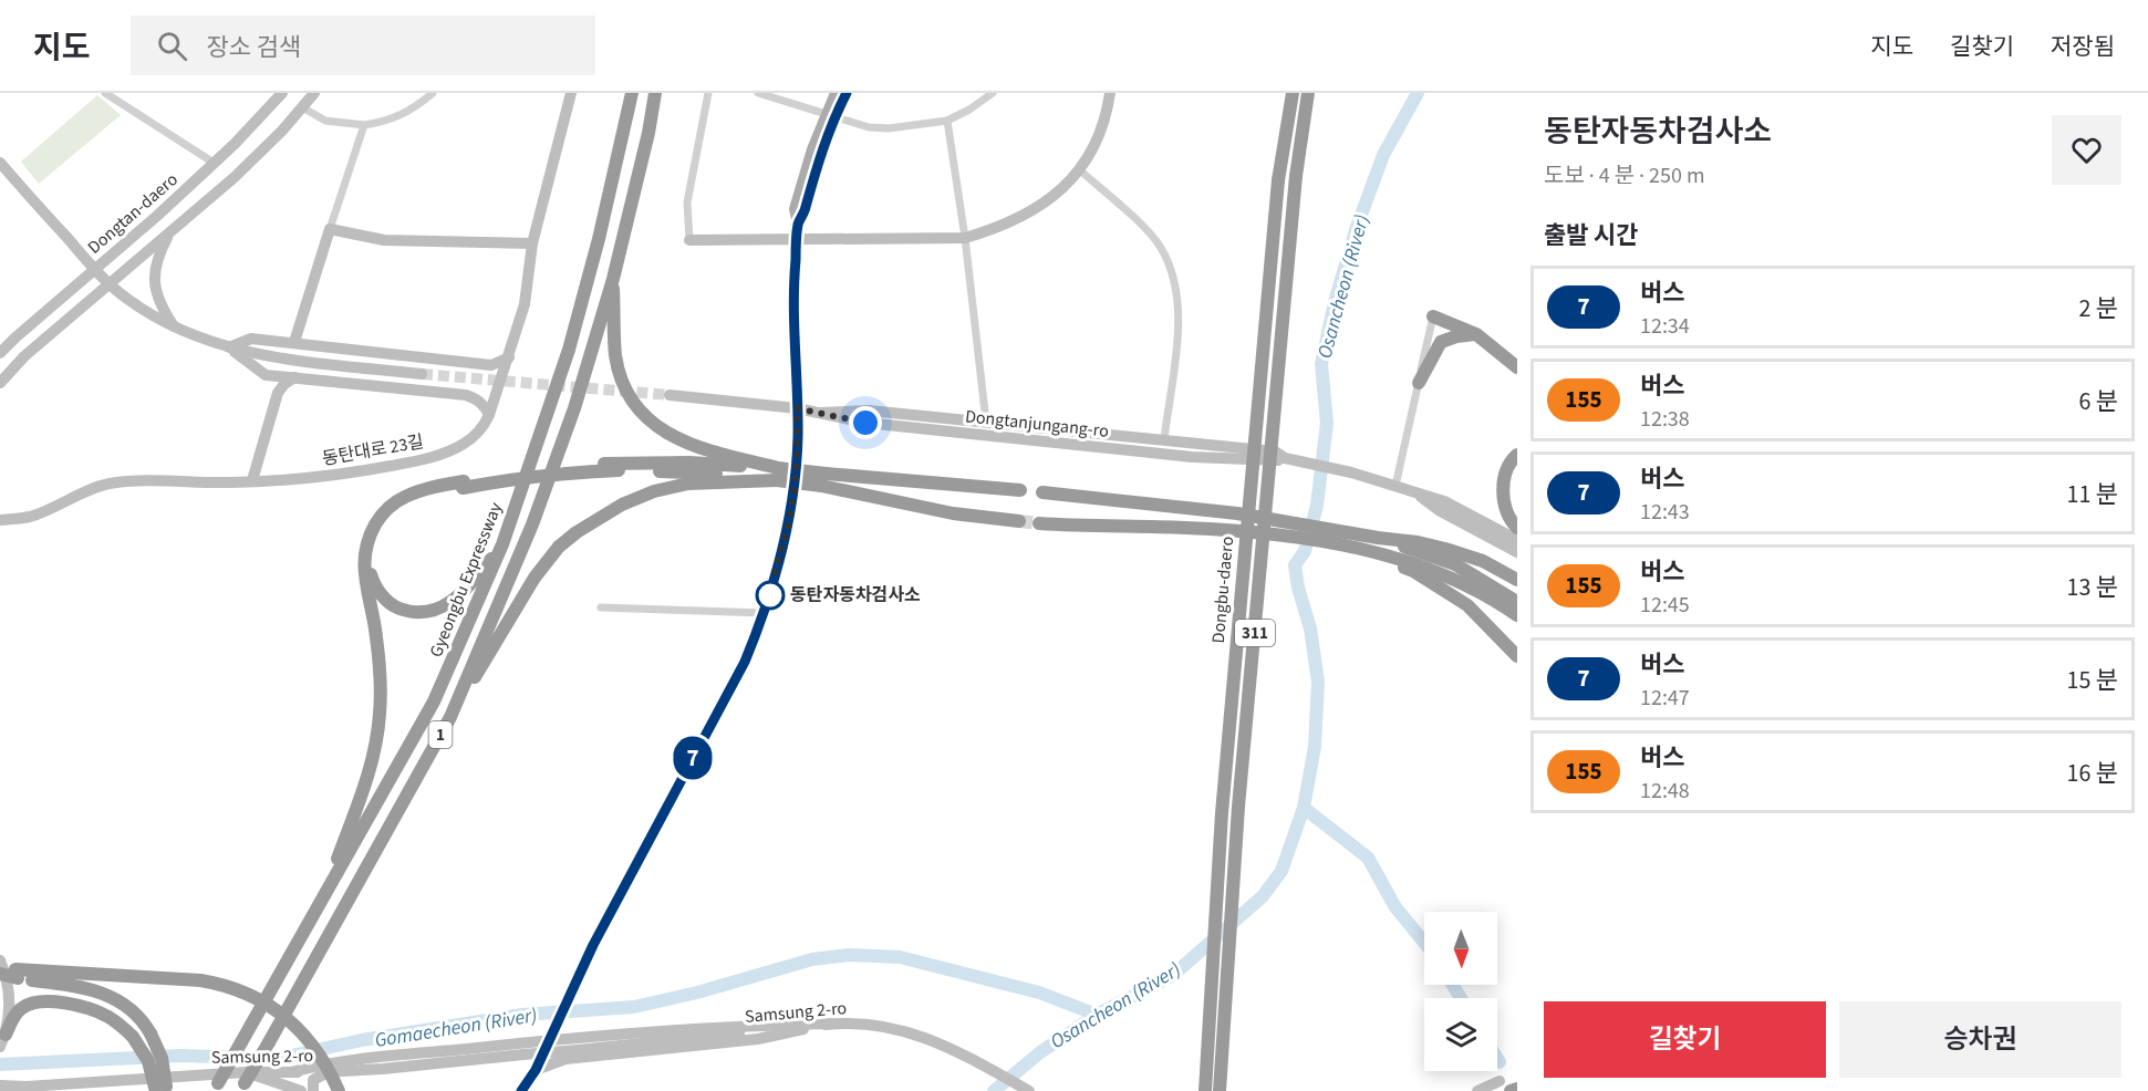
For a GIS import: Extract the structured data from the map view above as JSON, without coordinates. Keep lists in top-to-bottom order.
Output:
{
  "streets": {
    "highway": [
      "Gyeongbu Expressway",
      "Dongbu-daero",
      "311",
      "1"
    ],
    "street": [
      "Dongtan-daero",
      "Dongtanjungang-ro",
      "동탄대로 23길",
      "Samsung 2-ro"
    ]
  },
  "crossings": [
    ["Gyeongbu Expressway", "Samsung 2-ro"]
  ],
  "water": ["Osancheon (River)", "Gomaecheon (River)"],
  "places": ["동탄자동차검사소"],
  "lines": ["bus line 7"],
  "north": "bottom",
  "page": {
    "header": "지도",
    "search": "장소 검색",
    "nav": ["지도", "길찾기", "저장됨"],
    "on_map": "7",
    "heading": [
      ["동탄자동차검사소", "도보 · 4 분 · 250 m"],
      "출발 시간"
    ],
    "list": [
      {
        "mark": "7",
        "name": "버스",
        "note": "12:34",
        "value": "2 분"
      },
      {
        "mark": "155",
        "name": "버스",
        "note": "12:38",
        "value": "6 분"
      },
      {
        "mark": "7",
        "name": "버스",
        "note": "12:43",
        "value": "11 분"
      },
      {
        "mark": "155",
        "name": "버스",
        "note": "12:45",
        "value": "13 분"
      },
      {
        "mark": "7",
        "name": "버스",
        "note": "12:47",
        "value": "15 분"
      },
      {
        "mark": "155",
        "name": "버스",
        "note": "12:48",
        "value": "16 분"
      }
    ],
    "buttons": ["길찾기", "승차권"]
  }
}
